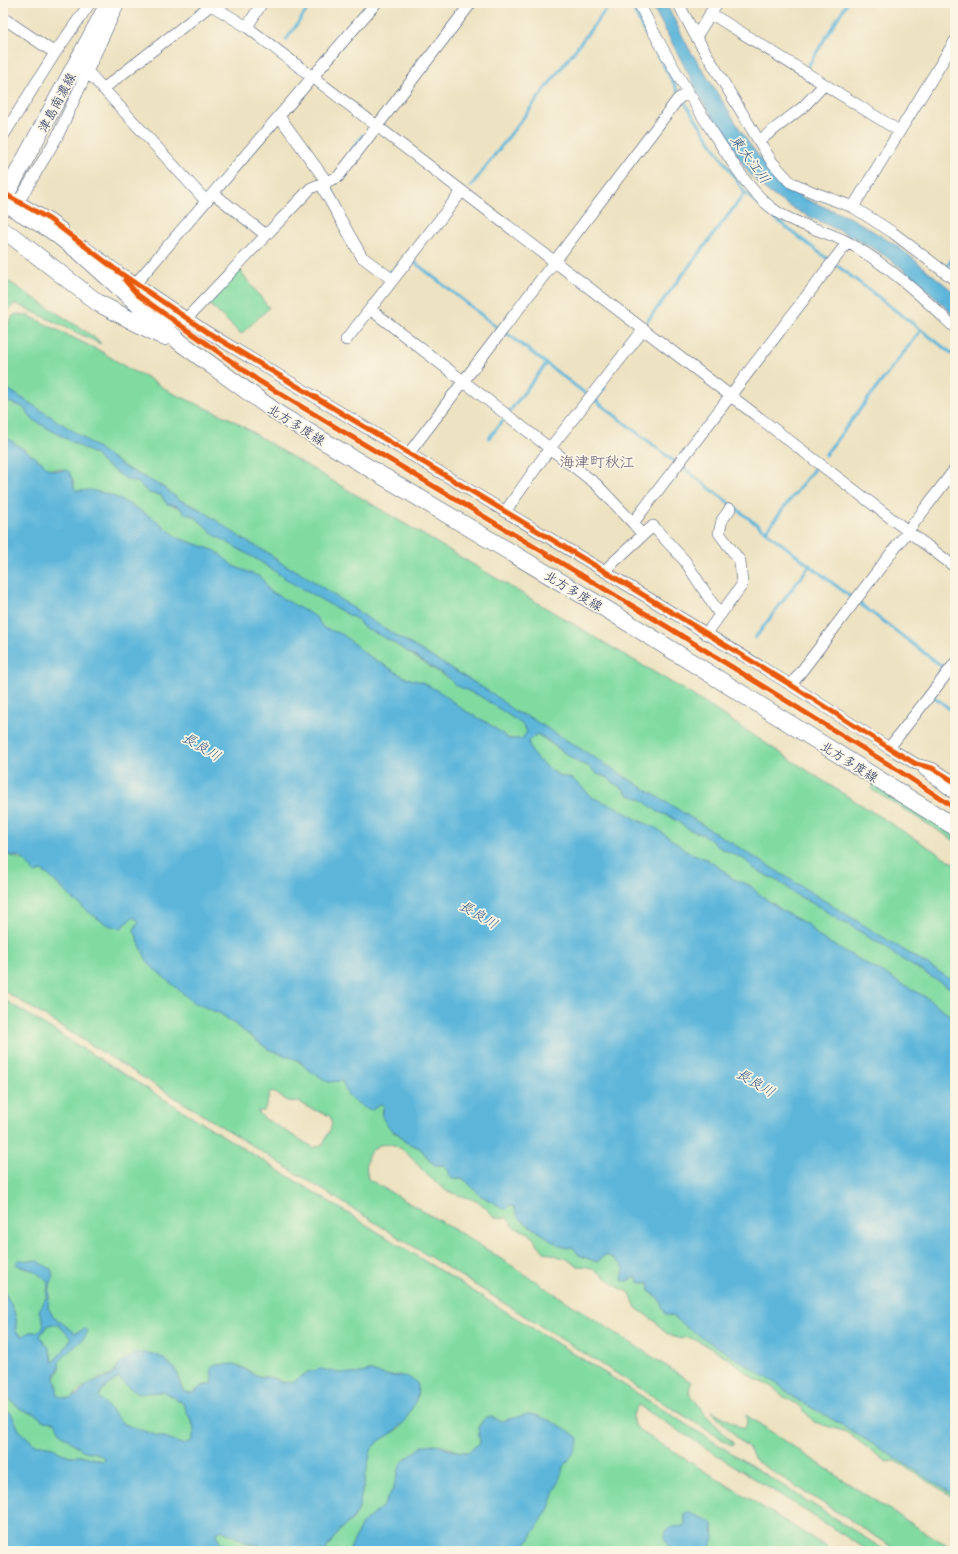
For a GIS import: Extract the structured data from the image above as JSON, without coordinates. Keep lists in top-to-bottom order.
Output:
{
  "streets": {
    "main road": ["津島南濃線", "北方多度線"]
  },
  "districts": ["海津町秋江"],
  "water": ["東大江川", "長良川"]
}
